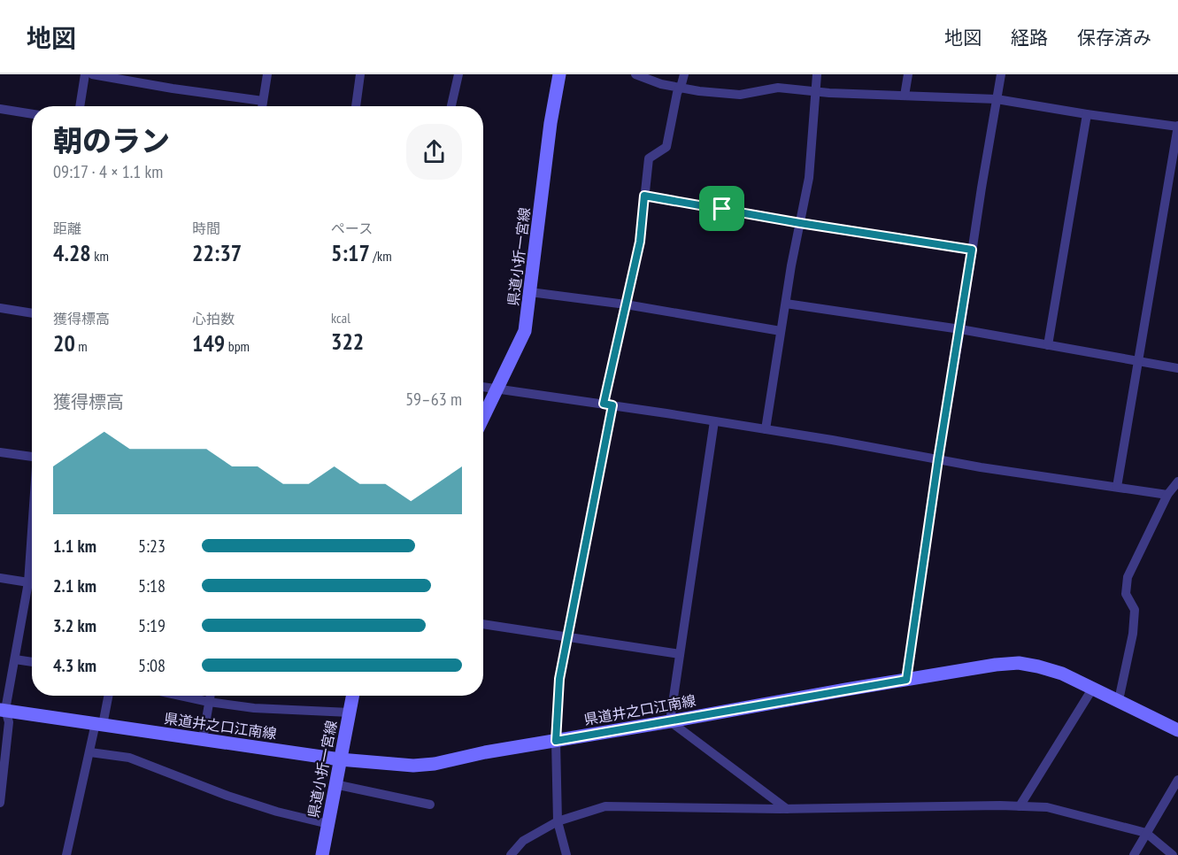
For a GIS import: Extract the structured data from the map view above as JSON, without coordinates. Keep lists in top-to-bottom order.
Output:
{
  "streets": {
    "main road": ["県道小折一宮線", "県道井之口江南線"]
  },
  "crossings": [
    ["県道小折一宮線", "県道井之口江南線"]
  ],
  "page": {
    "header": "地図",
    "nav": ["地図", "経路", "保存済み"],
    "heading": ["朝のラン", "09:17 · 4 × 1.1 km"],
    "stats": [
      ["距離", "4.28 km"],
      ["時間", "22:37"],
      ["ペース", "5:17 /km"],
      ["獲得標高", "20 m"],
      ["心拍数", "149 bpm"],
      ["kcal", "322"]
    ],
    "chart": ["獲得標高", "59–63 m"],
    "list": [
      {
        "name": "1.1 km",
        "note": "5:23"
      },
      {
        "name": "2.1 km",
        "note": "5:18"
      },
      {
        "name": "3.2 km",
        "note": "5:19"
      },
      {
        "name": "4.3 km",
        "note": "5:08"
      }
    ]
  }
}
